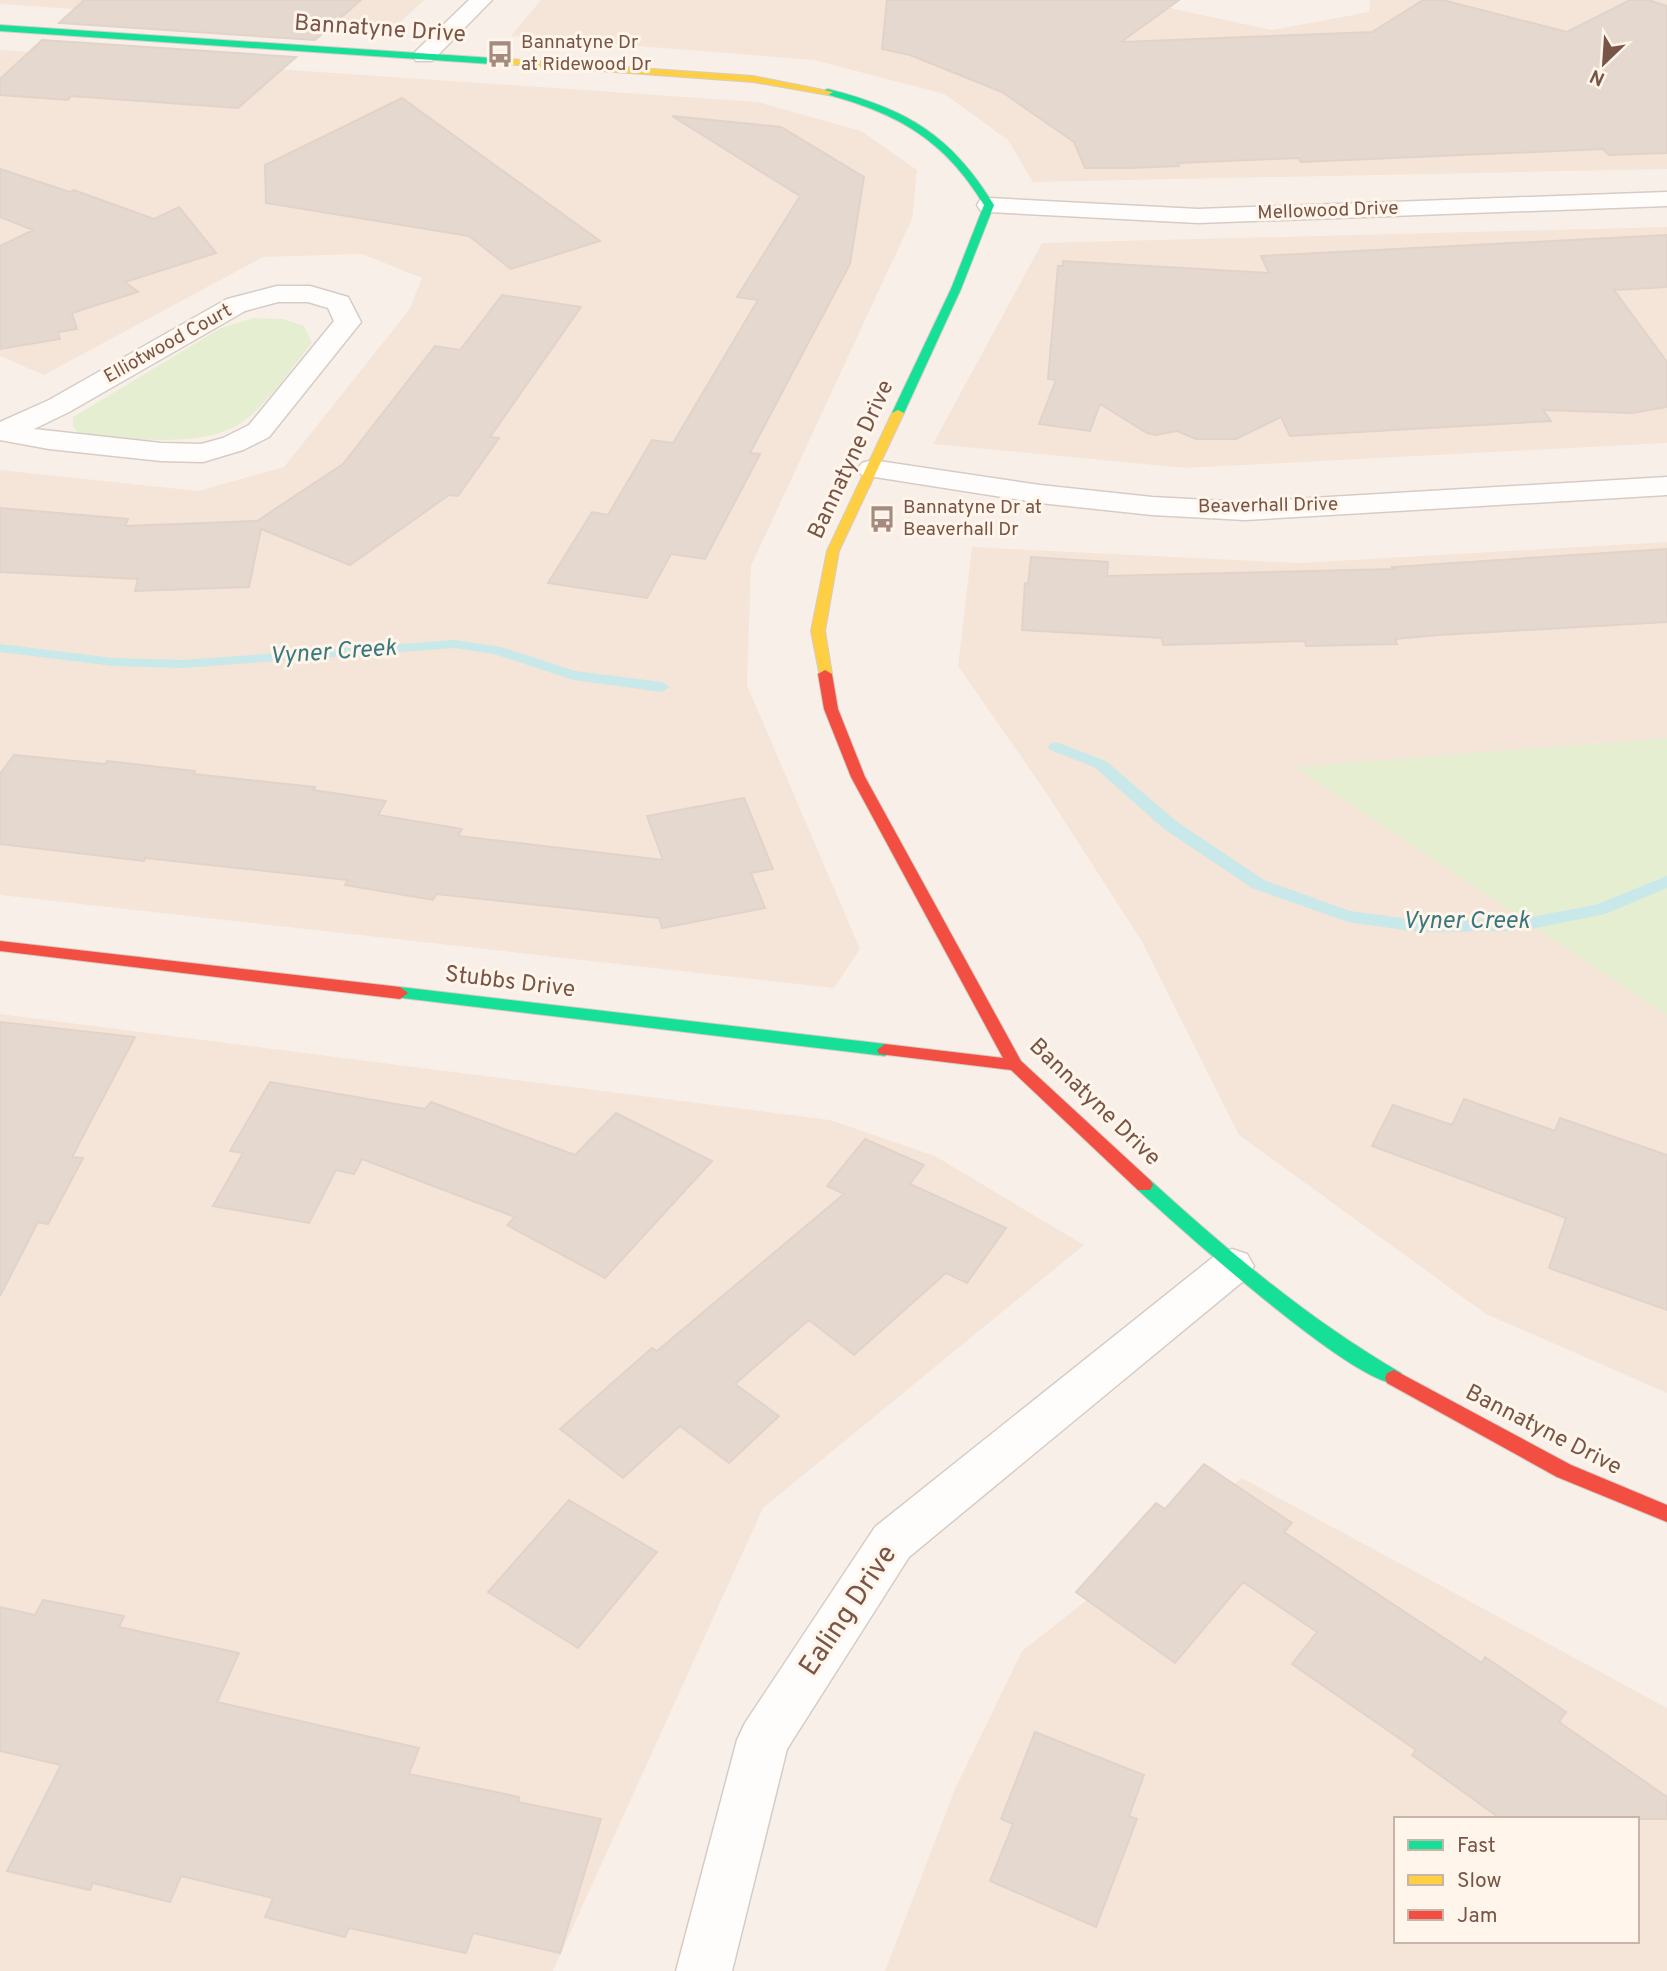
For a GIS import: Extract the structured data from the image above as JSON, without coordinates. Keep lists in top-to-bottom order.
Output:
{
  "streets": {
    "street": [
      "Bannatyne Drive",
      "Mellowood Drive",
      "Elliotwood Court",
      "Beaverhall Drive",
      "Stubbs Drive",
      "Ealing Drive"
    ]
  },
  "crossings": [
    ["Bannatyne Drive", "Mellowood Drive"],
    ["Bannatyne Drive", "Beaverhall Drive"],
    ["Bannatyne Drive", "Stubbs Drive"],
    ["Bannatyne Drive", "Ealing Drive"]
  ],
  "water": ["Vyner Creek"],
  "places": {
    "bus stop": ["Bannatyne Dr at Ridewood Dr", "Bannatyne Dr at Beaverhall Dr"]
  },
  "legend": ["Fast", "Slow", "Jam"],
  "north": "bottom left"
}
